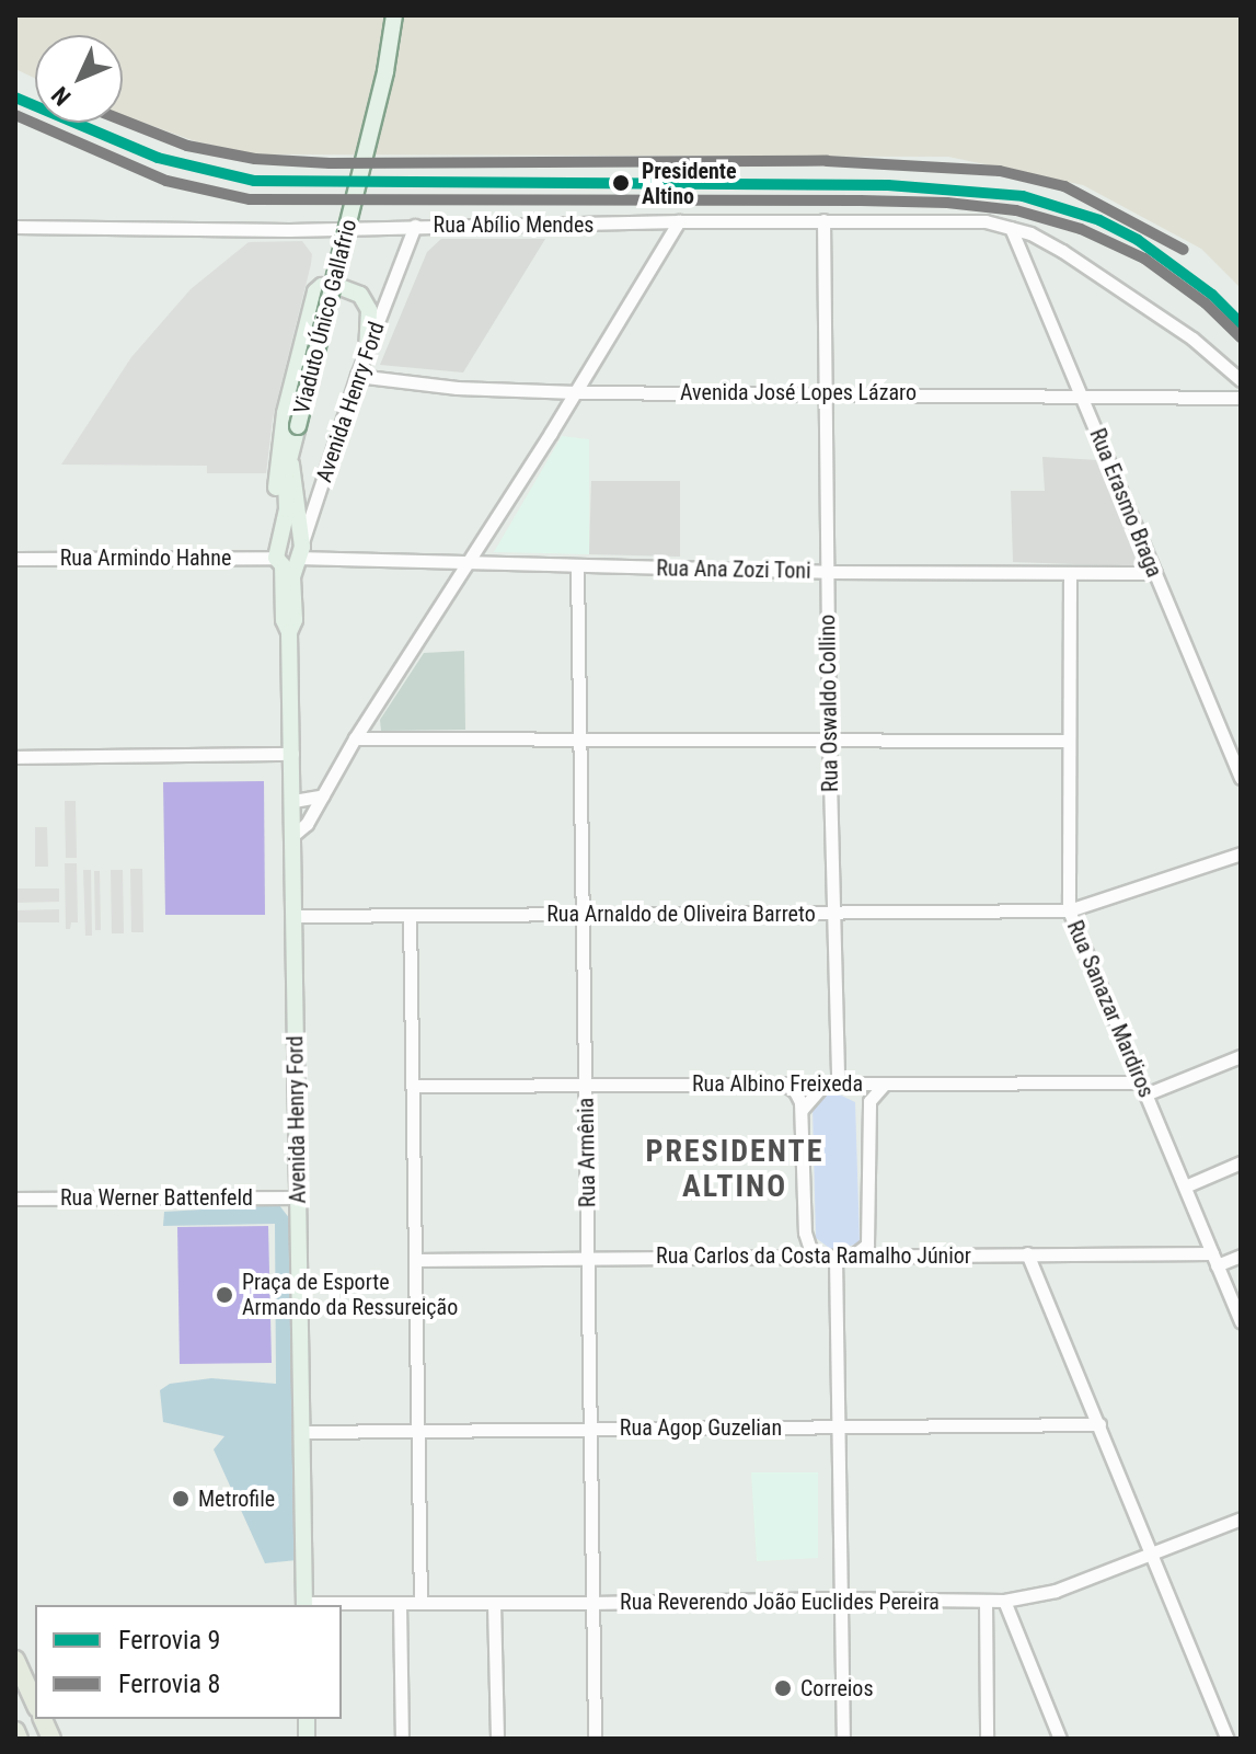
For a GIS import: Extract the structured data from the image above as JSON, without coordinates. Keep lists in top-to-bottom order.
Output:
{
  "streets": {
    "main road": ["Viaduto Único Gallafrio", "Avenida Henry Ford"],
    "street": [
      "Rua Abílio Mendes",
      "Avenida José Lopes Lázaro",
      "Rua Erasmo Braga",
      "Rua Armindo Hahne",
      "Rua Ana Zozi Toni",
      "Rua Oswaldo Collino",
      "Rua Arnaldo de Oliveira Barreto",
      "Rua Sanazar Mardiros",
      "Rua Albino Freixeda",
      "Rua Armênia",
      "Rua Werner Battenfeld",
      "Rua Carlos da Costa Ramalho Júnior",
      "Rua Agop Guzelian",
      "Rua Reverendo João Euclides Pereira"
    ]
  },
  "crossings": [
    ["Rua Abílio Mendes", "Avenida Henry Ford"],
    ["Rua Abílio Mendes", "Rua Erasmo Braga"],
    ["Rua Abílio Mendes", "Rua Oswaldo Collino"],
    ["Viaduto Único Gallafrio", "Avenida Henry Ford"],
    ["Viaduto Único Gallafrio", "Rua Armindo Hahne"],
    ["Viaduto Único Gallafrio", "Rua Ana Zozi Toni"],
    ["Avenida José Lopes Lázaro", "Avenida Henry Ford"],
    ["Avenida José Lopes Lázaro", "Rua Erasmo Braga"],
    ["Avenida José Lopes Lázaro", "Rua Oswaldo Collino"],
    ["Avenida Henry Ford", "Rua Armindo Hahne"],
    ["Avenida Henry Ford", "Rua Ana Zozi Toni"],
    ["Avenida Henry Ford", "Rua Arnaldo de Oliveira Barreto"],
    ["Avenida Henry Ford", "Rua Werner Battenfeld"],
    ["Avenida Henry Ford", "Rua Agop Guzelian"],
    ["Avenida Henry Ford", "Rua Reverendo João Euclides Pereira"],
    ["Rua Erasmo Braga", "Rua Ana Zozi Toni"],
    ["Rua Ana Zozi Toni", "Rua Oswaldo Collino"],
    ["Rua Ana Zozi Toni", "Rua Sanazar Mardiros"],
    ["Rua Ana Zozi Toni", "Rua Armênia"],
    ["Rua Oswaldo Collino", "Rua Arnaldo de Oliveira Barreto"],
    ["Rua Oswaldo Collino", "Rua Albino Freixeda"],
    ["Rua Arnaldo de Oliveira Barreto", "Rua Sanazar Mardiros"],
    ["Rua Arnaldo de Oliveira Barreto", "Rua Armênia"],
    ["Rua Sanazar Mardiros", "Rua Albino Freixeda"],
    ["Rua Sanazar Mardiros", "Rua Carlos da Costa Ramalho Júnior"],
    ["Rua Albino Freixeda", "Rua Armênia"],
    ["Rua Armênia", "Rua Carlos da Costa Ramalho Júnior"],
    ["Rua Armênia", "Rua Agop Guzelian"],
    ["Rua Armênia", "Rua Reverendo João Euclides Pereira"]
  ],
  "districts": ["PRESIDENTE ALTINO"],
  "places": [
    "Presidente Altino",
    "Praça de Esporte Armando da Ressureição",
    "Metrofile",
    "Correios"
  ],
  "lines": ["rail line 9", "rail line 8"],
  "legend": ["Ferrovia 9", "Ferrovia 8"],
  "north": "bottom left"
}
